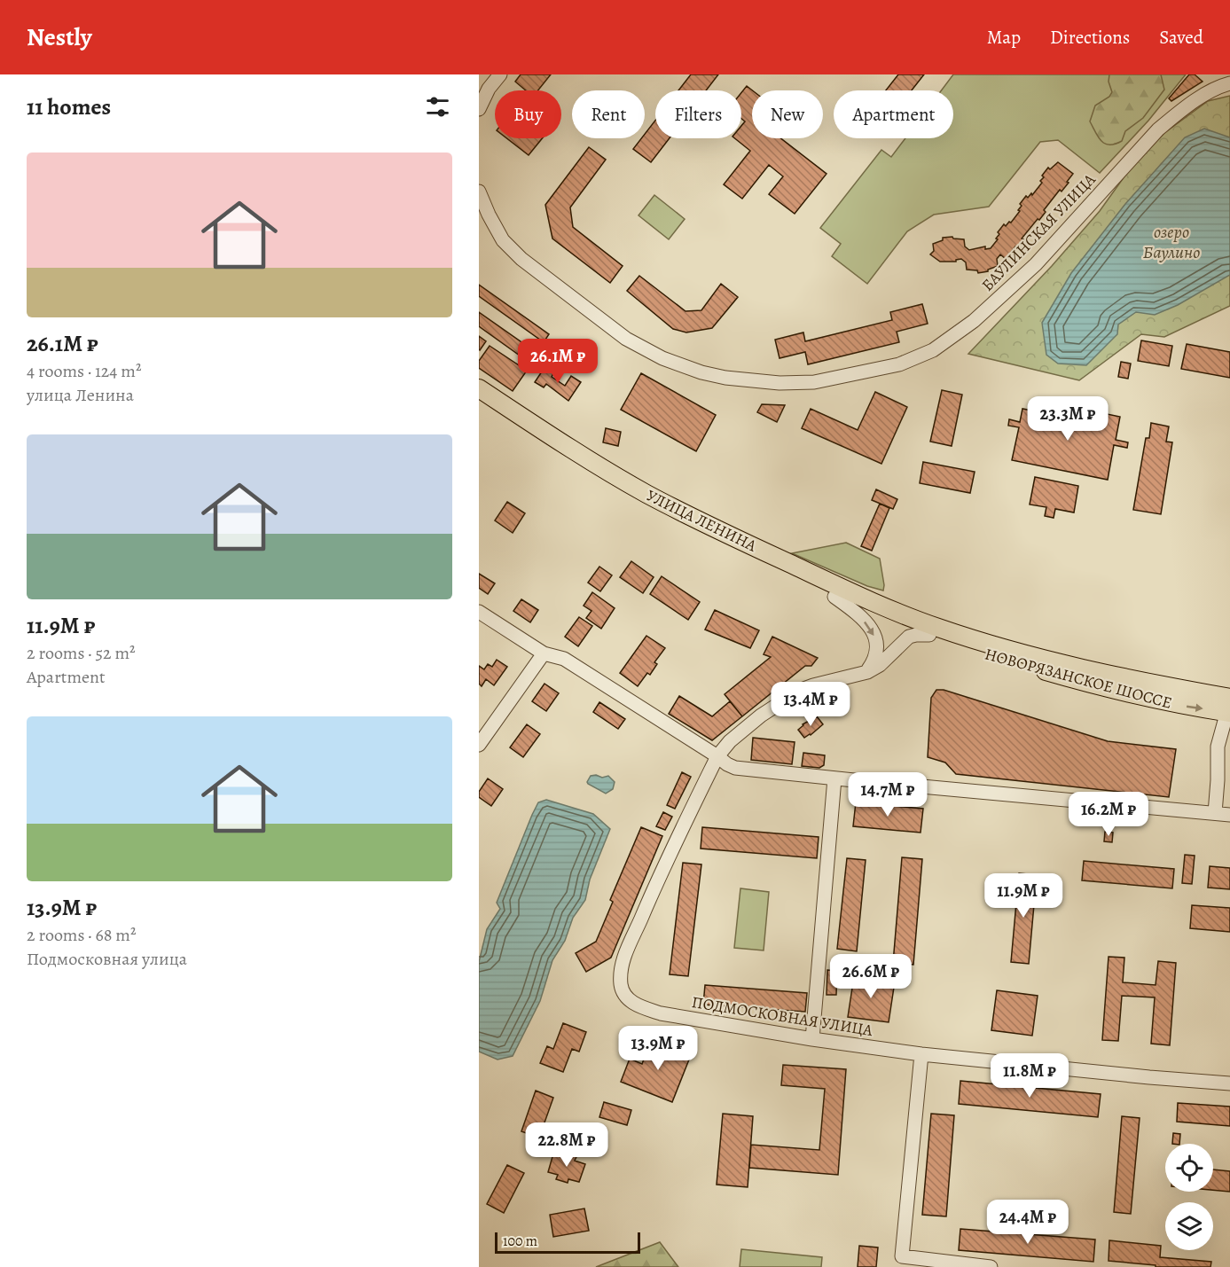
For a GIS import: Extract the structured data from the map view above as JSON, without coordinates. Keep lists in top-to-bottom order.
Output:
{
  "streets": {
    "main road": ["УЛИЦА ЛЕНИНА", "НОВОРЯЗАНСКОЕ ШОССЕ"],
    "street": ["БАУЛИНСКАЯ УЛИЦА", "ПОДМОСКОВНАЯ УЛИЦА"]
  },
  "crossings": [
    ["УЛИЦА ЛЕНИНА", "НОВОРЯЗАНСКОЕ ШОССЕ"]
  ],
  "water": ["озеро Баулино"],
  "scale_bar": "100 m",
  "page": {
    "header": "Nestly",
    "nav": ["Map", "Directions", "Saved"],
    "heading": "11 homes",
    "chip": [
      "Buy",
      "Rent",
      "Filters",
      "New",
      "Apartment"
    ],
    "list": [
      {
        "name": "26.1M ₽",
        "note": "4 rooms · 124 m² · улица Ленина"
      },
      {
        "name": "11.9M ₽",
        "note": "2 rooms · 52 m² · Apartment"
      },
      {
        "name": "13.9M ₽",
        "note": "2 rooms · 68 m² · Подмосковная улица"
      }
    ],
    "price": [
      "26.1M ₽",
      "23.3M ₽",
      "13.4M ₽",
      "14.7M ₽",
      "16.2M ₽",
      "11.9M ₽",
      "26.6M ₽",
      "13.9M ₽",
      "11.8M ₽",
      "22.8M ₽",
      "24.4M ₽"
    ],
    "scale": "100 m"
  }
}
